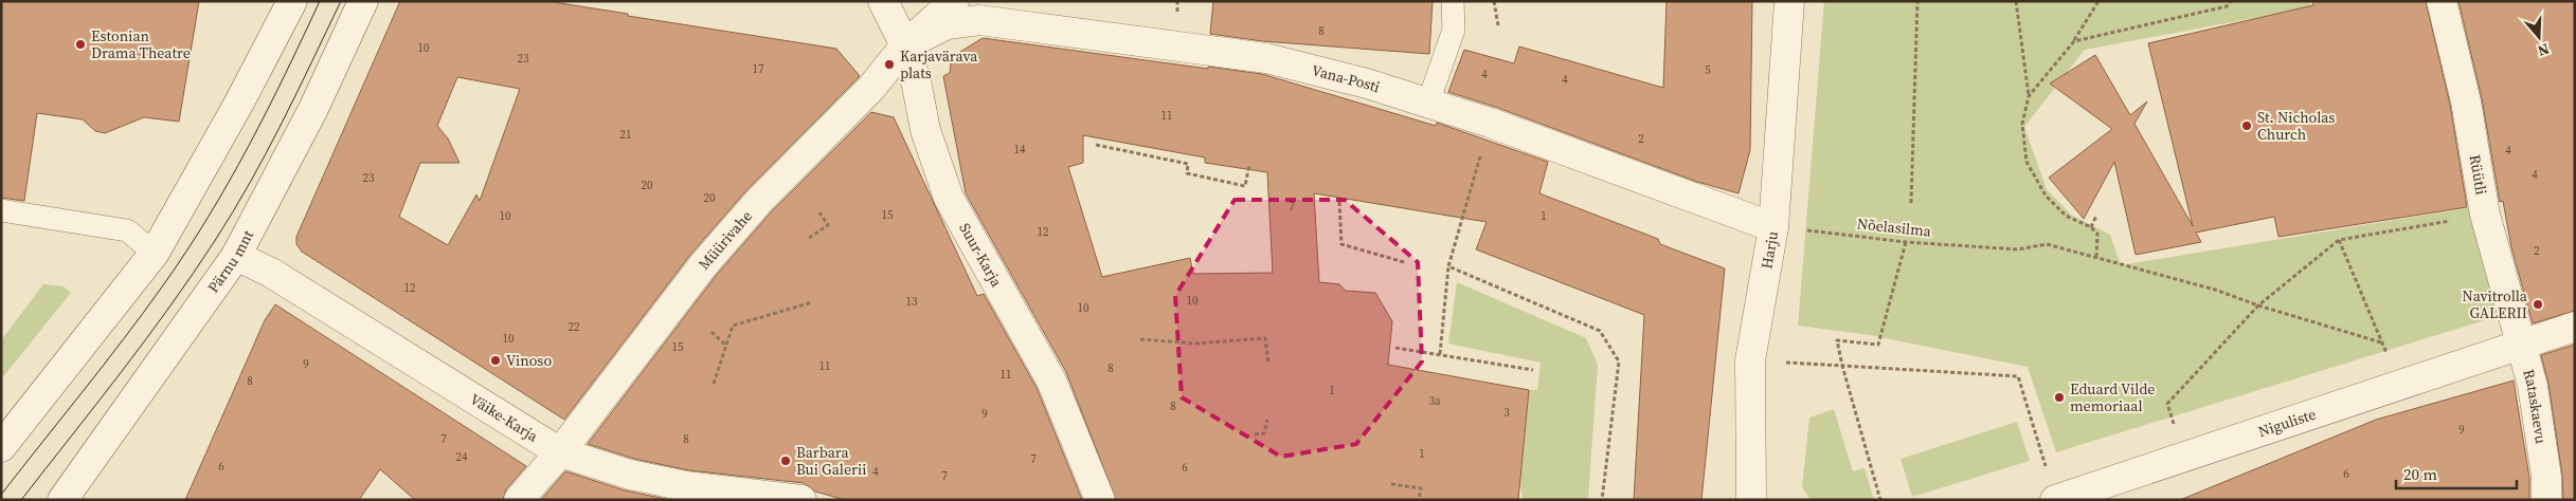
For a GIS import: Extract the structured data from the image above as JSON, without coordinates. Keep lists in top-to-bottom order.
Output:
{
  "streets": {
    "street": [
      "Vana-Posti",
      "Rüütli",
      "Müürivahe",
      "Harju",
      "Suur-Karja",
      "Pärnu mnt",
      "Rataskaevu",
      "Väike-Karja",
      "Niguliste"
    ],
    "path": ["Nõelasilma"]
  },
  "crossings": [
    ["Vana-Posti", "Nõelasilma"],
    ["Vana-Posti", "Müürivahe"],
    ["Vana-Posti", "Harju"],
    ["Vana-Posti", "Suur-Karja"],
    ["Rüütli", "Rataskaevu"],
    ["Rüütli", "Niguliste"],
    ["Nõelasilma", "Harju"],
    ["Müürivahe", "Suur-Karja"],
    ["Müürivahe", "Väike-Karja"],
    ["Pärnu mnt", "Väike-Karja"],
    ["Rataskaevu", "Niguliste"]
  ],
  "places": [
    "Estonian Drama Theatre",
    "Karjavärava plats",
    "St. Nicholas Church",
    "Navitrolla GALERII",
    "Vinoso",
    "Eduard Vilde memoriaal",
    "Barbara Bui Galerii"
  ],
  "house_numbers": [
    "8",
    "10",
    "23",
    "17",
    "5",
    "4",
    "4",
    "11",
    "21",
    "2",
    "14",
    "4",
    "4",
    "23",
    "20",
    "20",
    "7",
    "15",
    "10",
    "1",
    "12",
    "2",
    "12",
    "10",
    "13",
    "10",
    "22",
    "10",
    "15",
    "9",
    "11",
    "8",
    "11",
    "8",
    "1",
    "3a",
    "8",
    "3",
    "9",
    "9",
    "7",
    "8",
    "1",
    "24",
    "7",
    "6",
    "6",
    "4",
    "6",
    "7"
  ],
  "scale_bar": "20 m",
  "north": "bottom"
}
